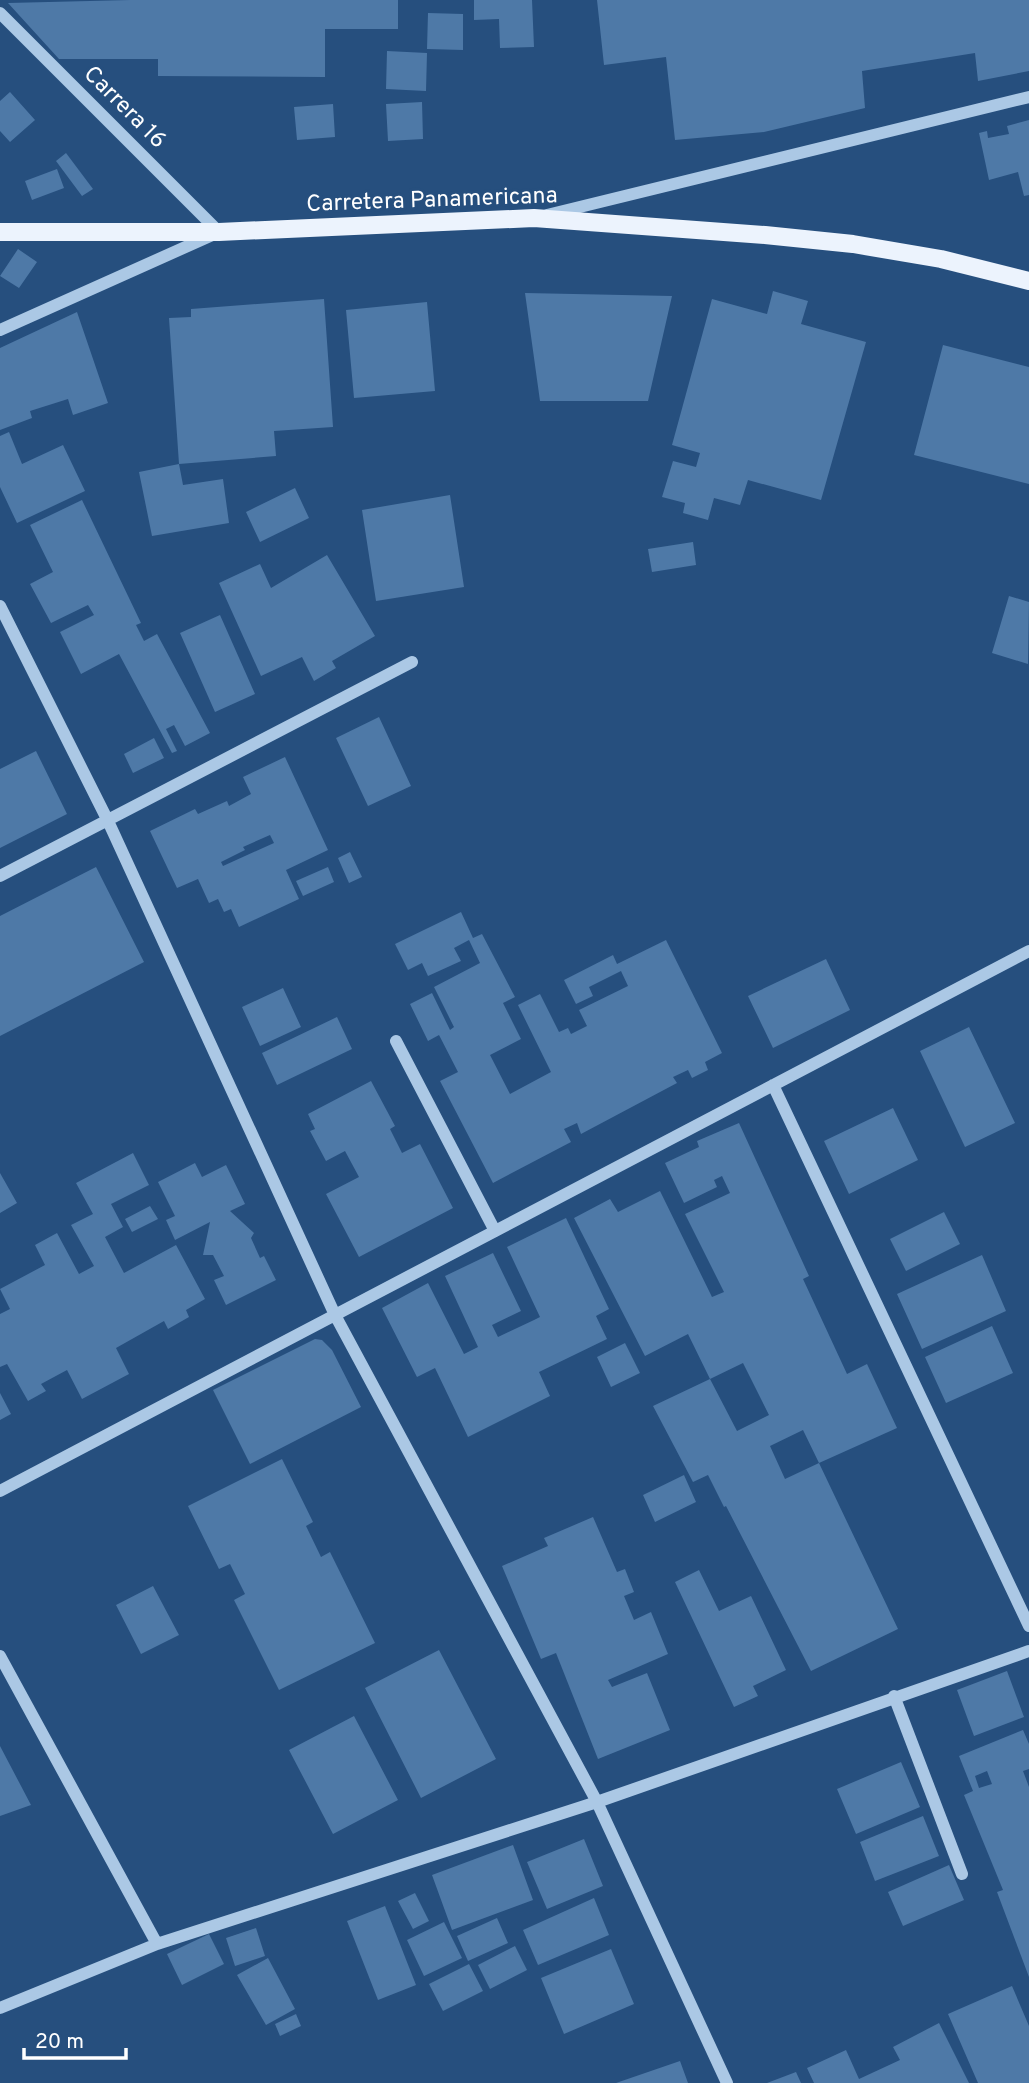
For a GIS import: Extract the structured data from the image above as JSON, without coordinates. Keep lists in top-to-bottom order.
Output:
{
  "streets": {
    "main road": ["Carretera Panamericana"],
    "street": ["Carrera 16"]
  },
  "crossings": [
    ["Carrera 16", "Carretera Panamericana"]
  ],
  "scale_bar": "20 m"
}
